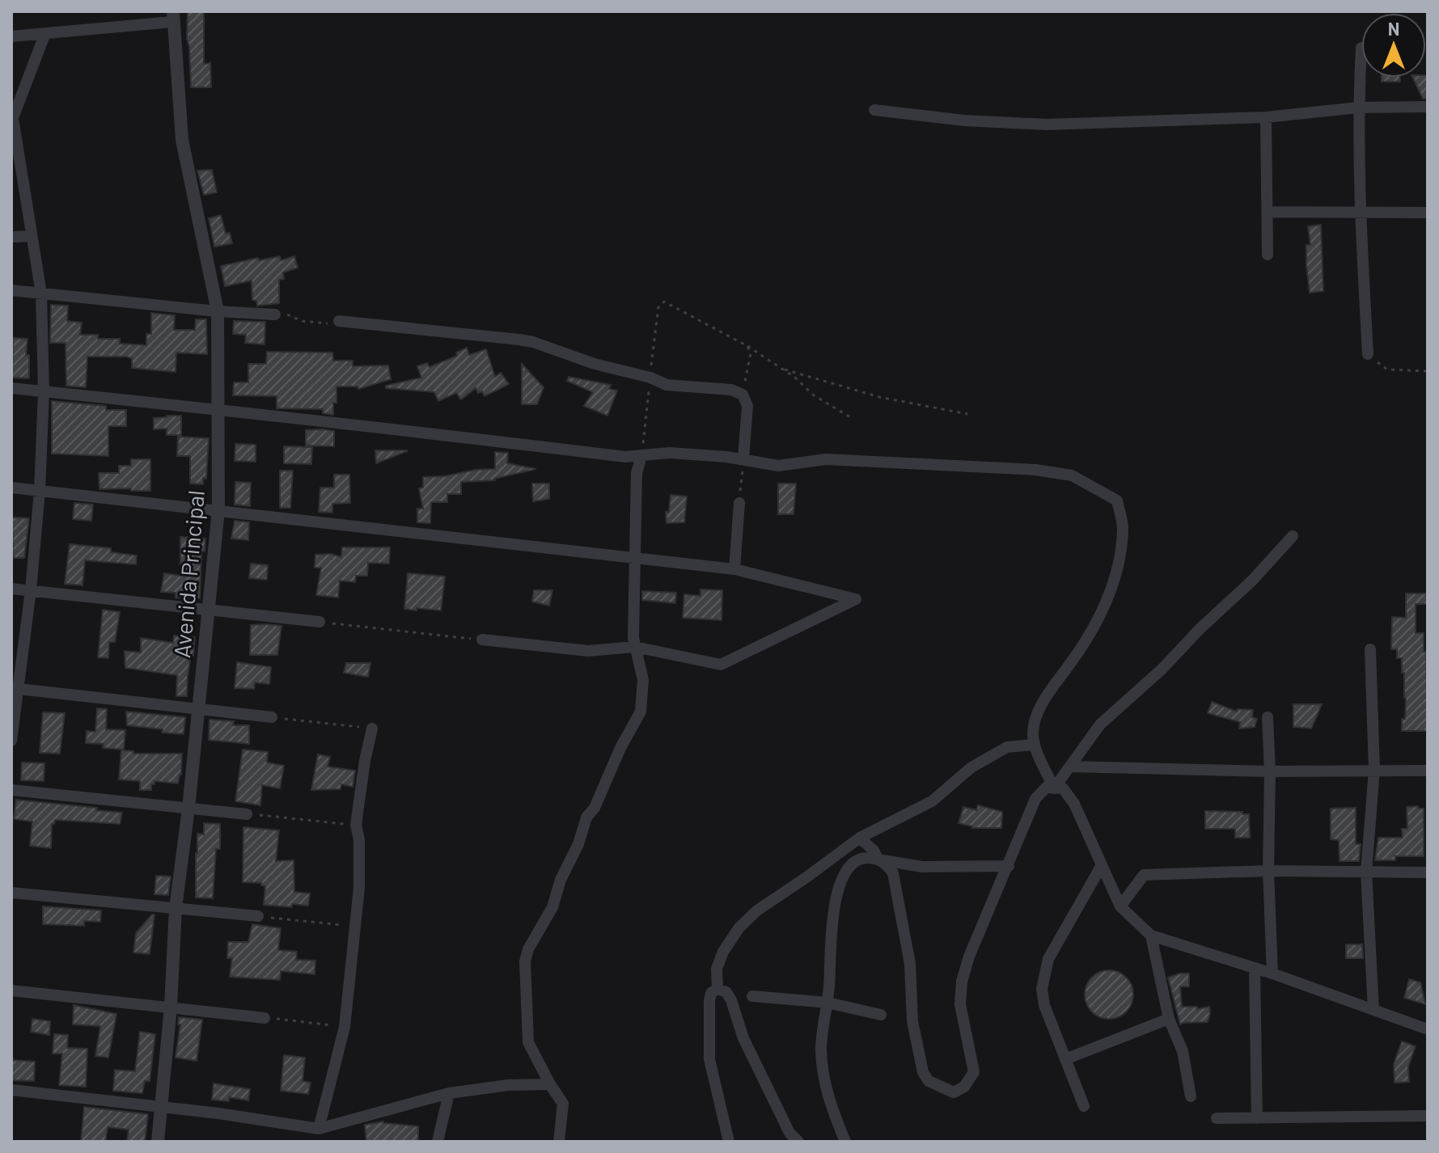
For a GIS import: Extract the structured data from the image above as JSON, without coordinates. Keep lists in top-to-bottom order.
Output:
{
  "streets": {
    "street": ["Avenida Principal"]
  },
  "north": "top"
}
